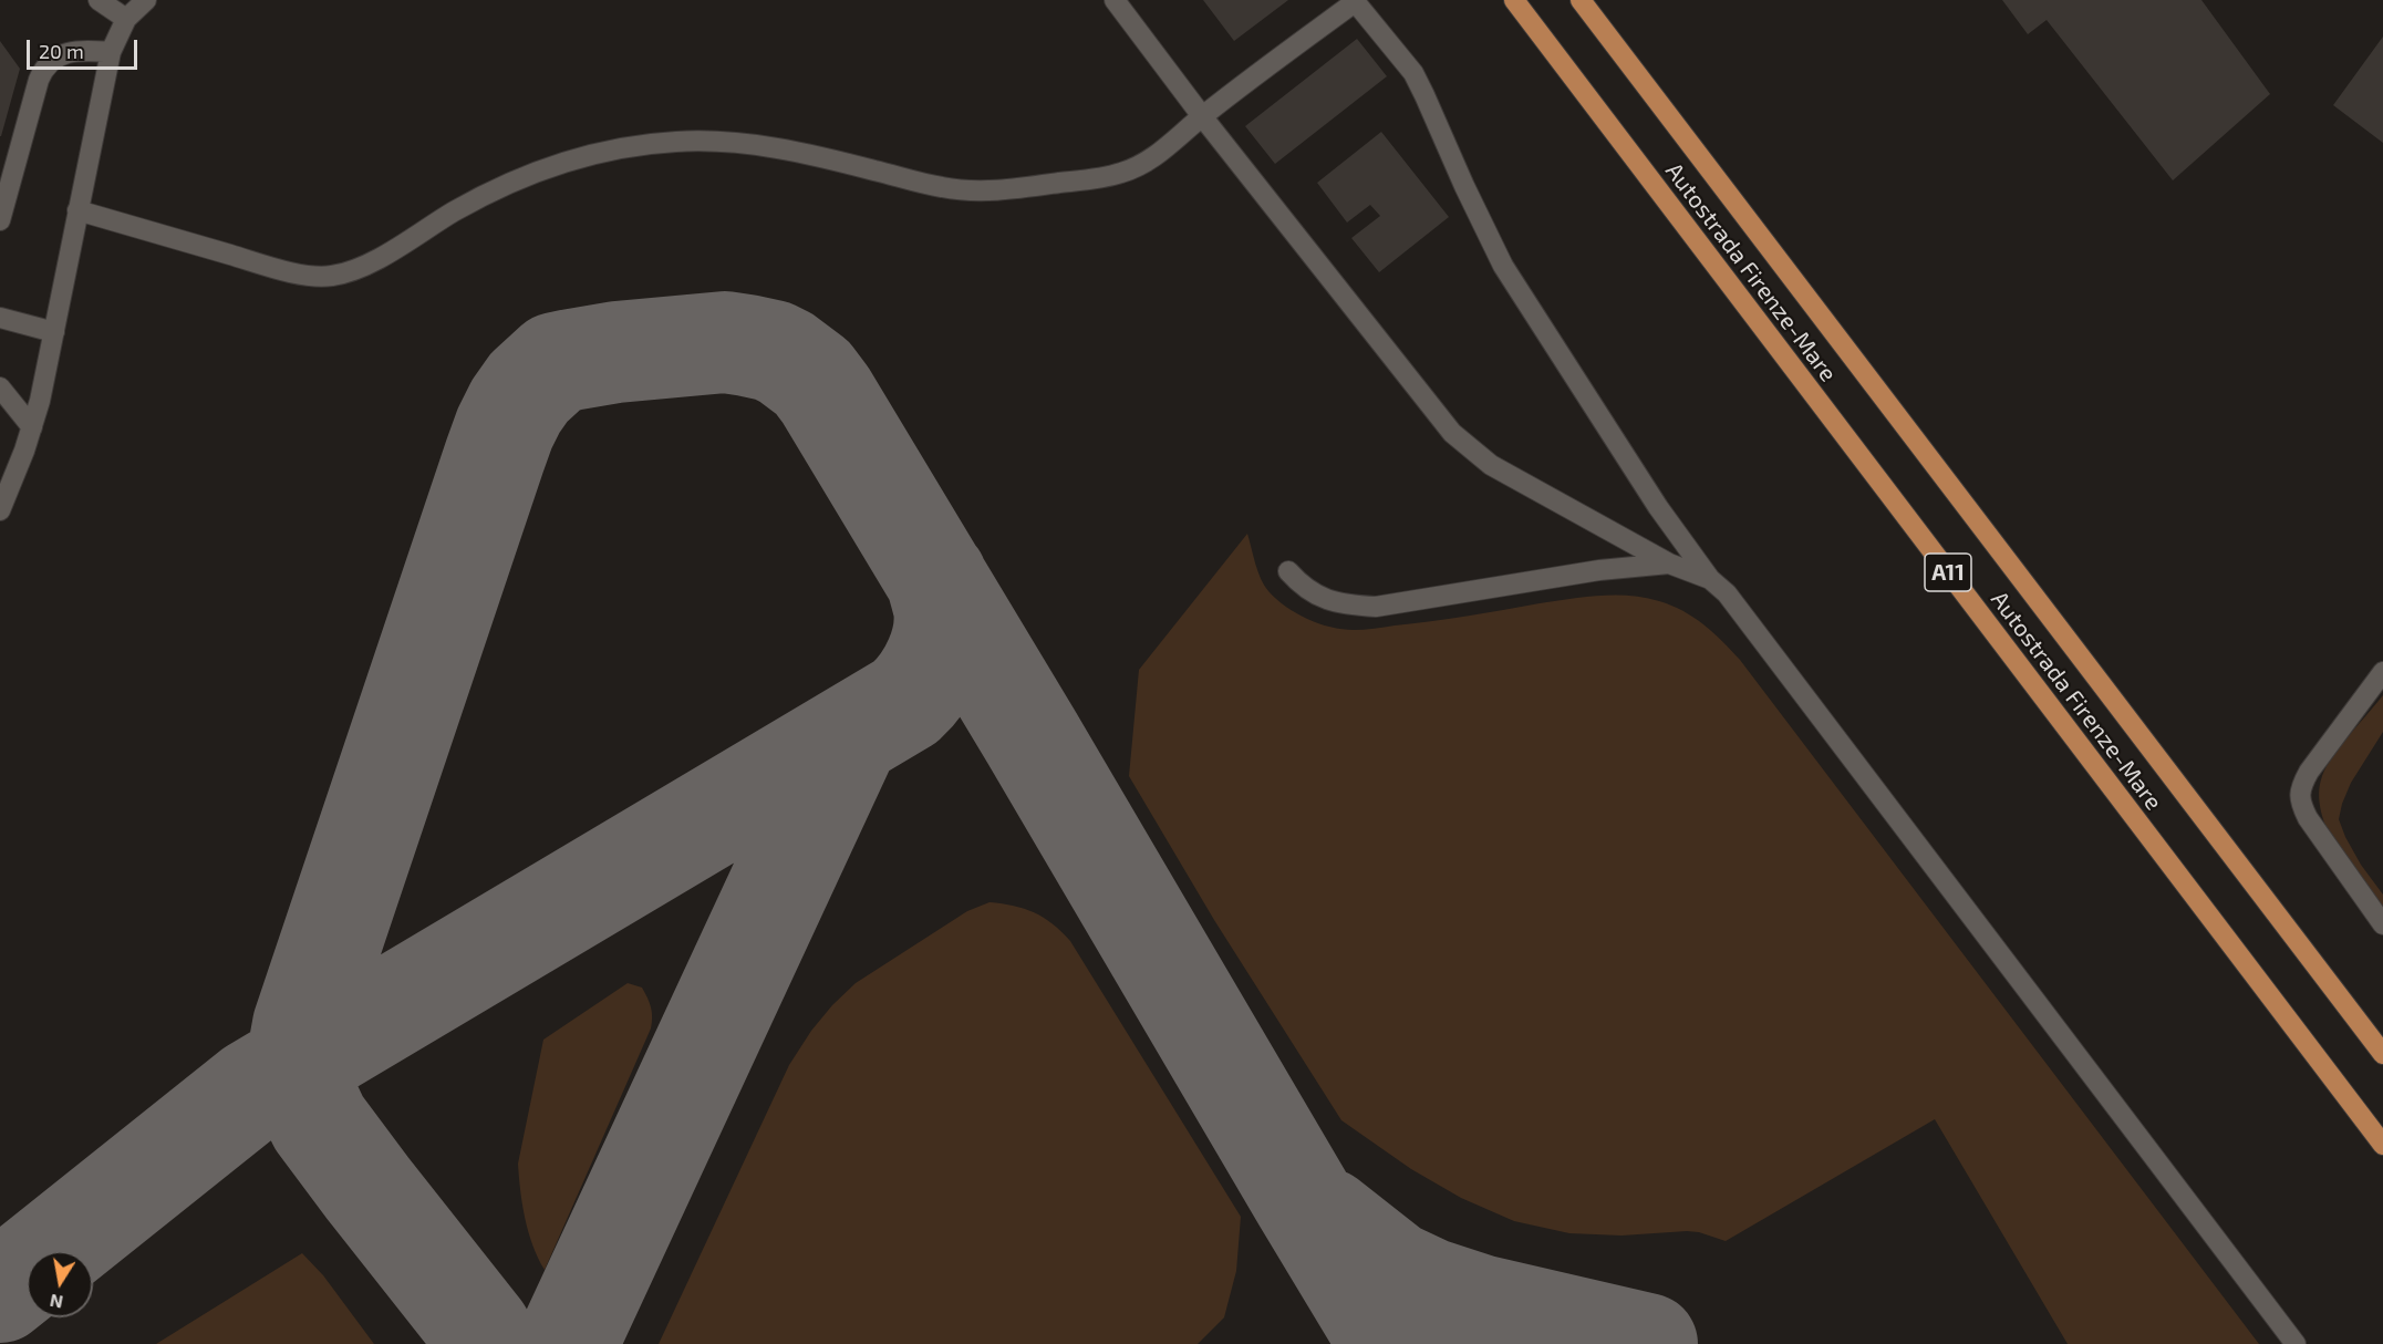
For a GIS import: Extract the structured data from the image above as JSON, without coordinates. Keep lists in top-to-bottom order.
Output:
{
  "streets": {
    "highway": ["Autostrada Firenze-Mare", "A11"]
  },
  "scale_bar": "20 m",
  "north": "bottom"
}
